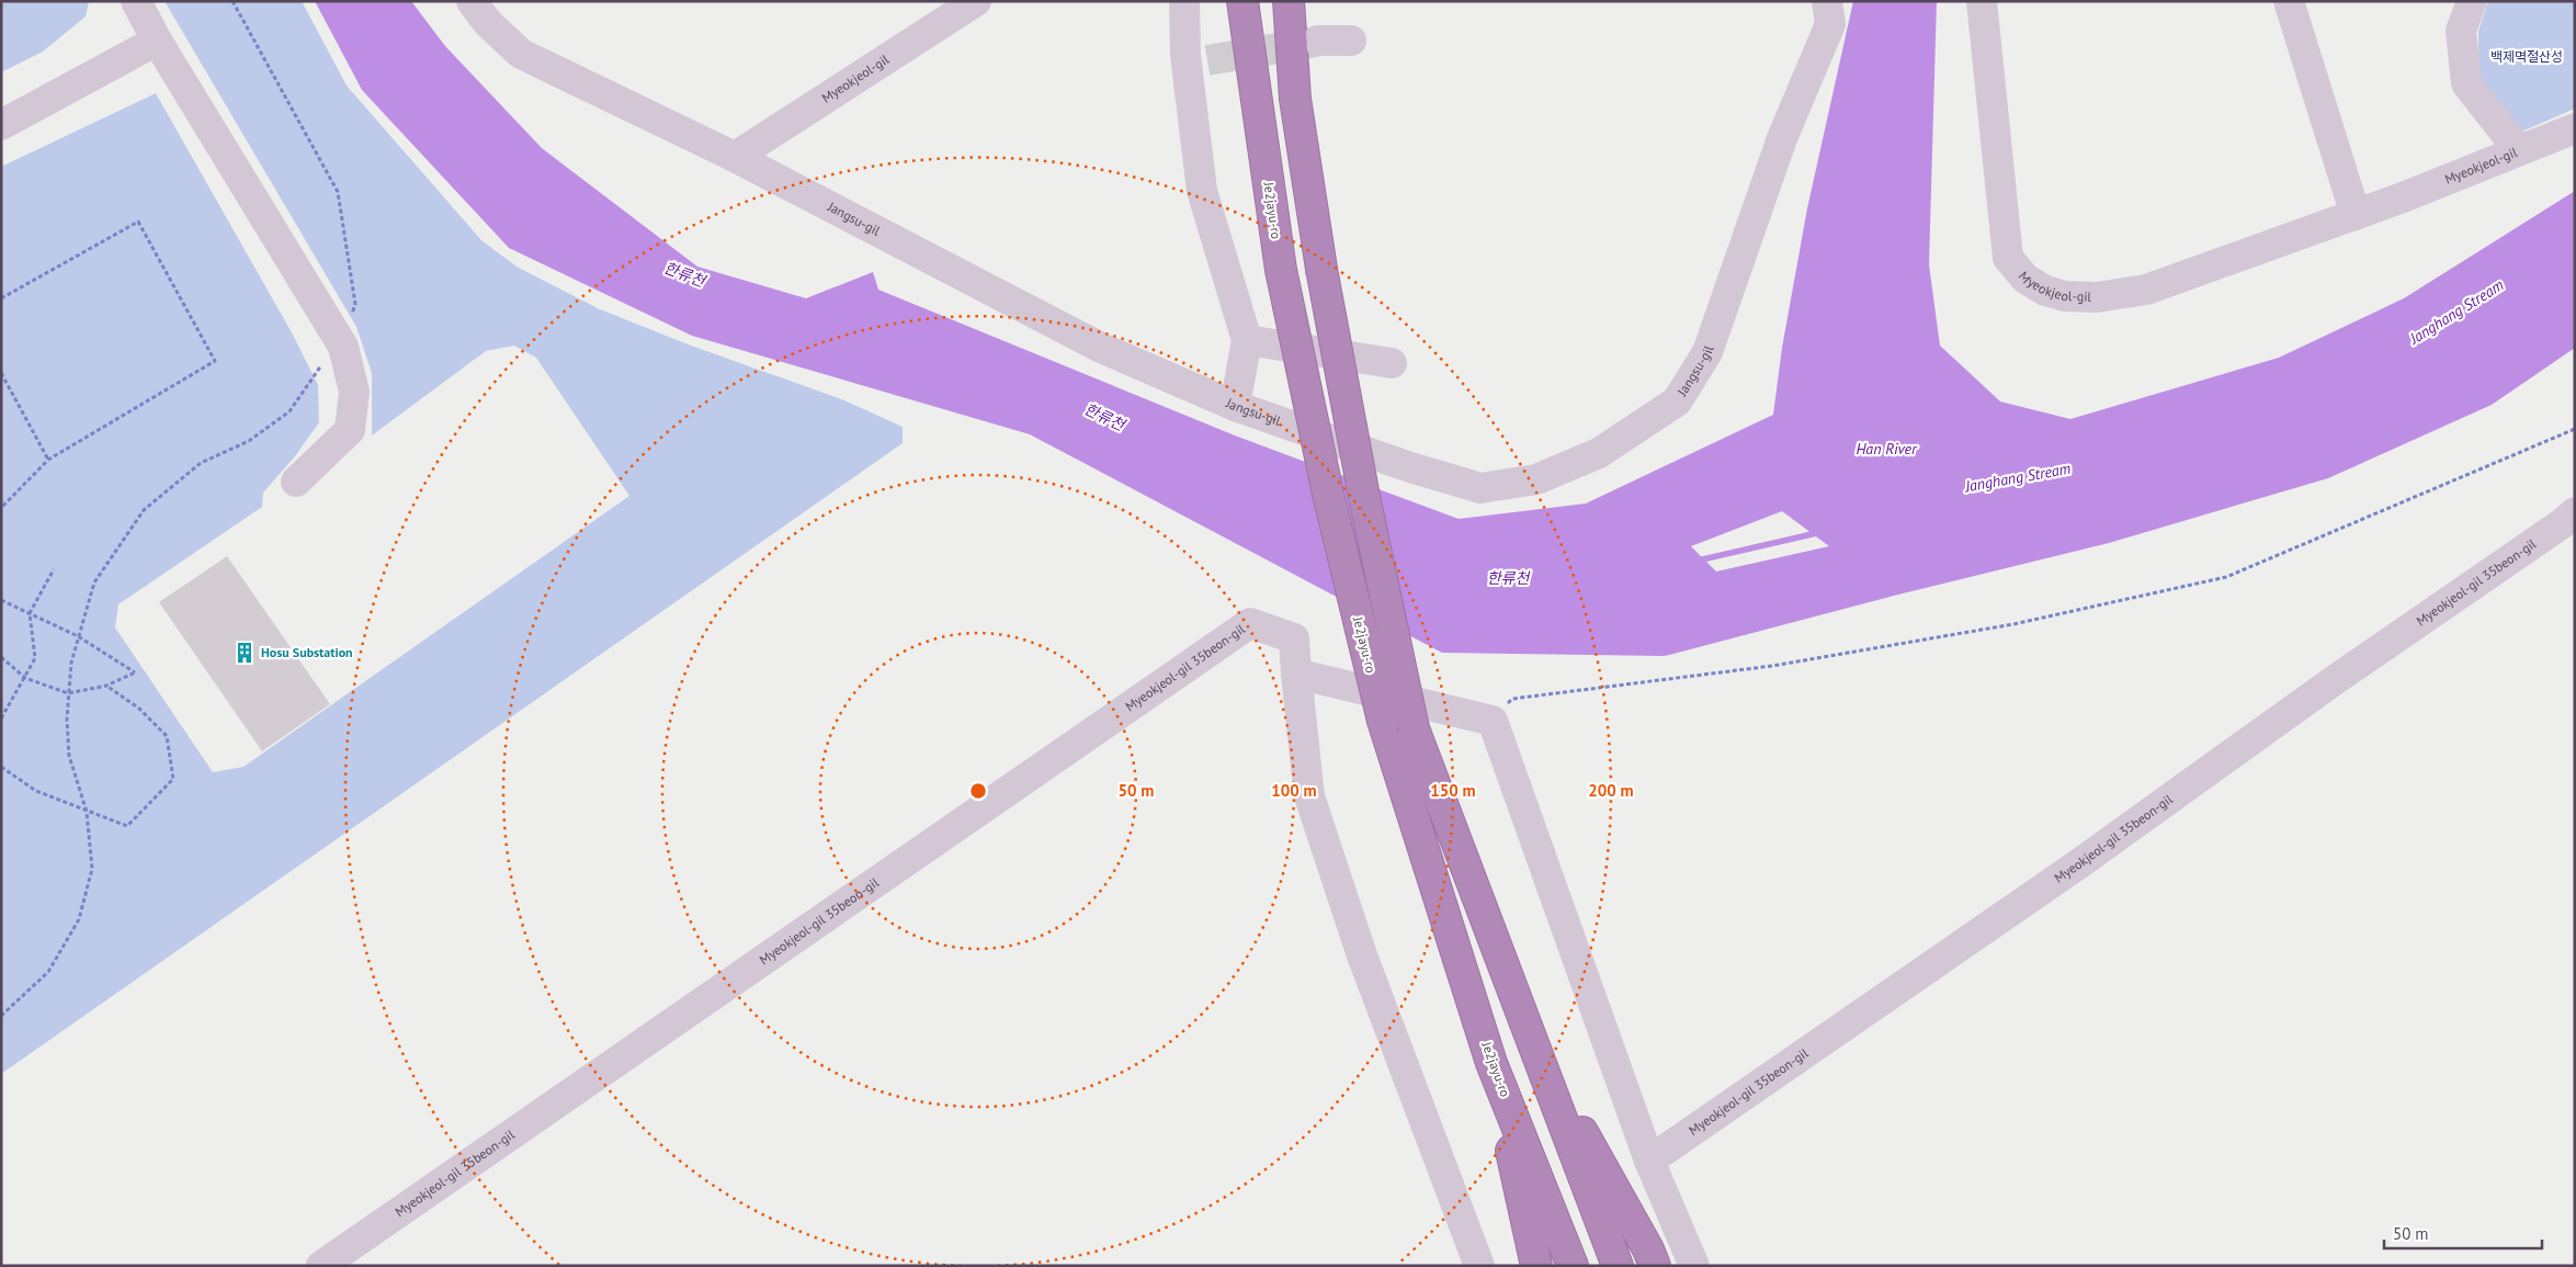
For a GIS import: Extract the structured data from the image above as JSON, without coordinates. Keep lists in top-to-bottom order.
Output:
{
  "streets": {
    "highway": ["Je2jayu-ro"],
    "street": ["Myeokjeol-gil", "Jangsu-gil", "Myeokjeol-gil 35beon-gil"]
  },
  "crossings": [
    ["Myeokjeol-gil", "Jangsu-gil"]
  ],
  "water": ["한류천", "Janghang Stream", "Han River"],
  "parks": ["백제멱절산성"],
  "places": {
    "building": ["Hosu Substation"]
  },
  "scale_bar": "50 m",
  "rings": [
    "50 m",
    "100 m",
    "150 m",
    "200 m"
  ]
}
